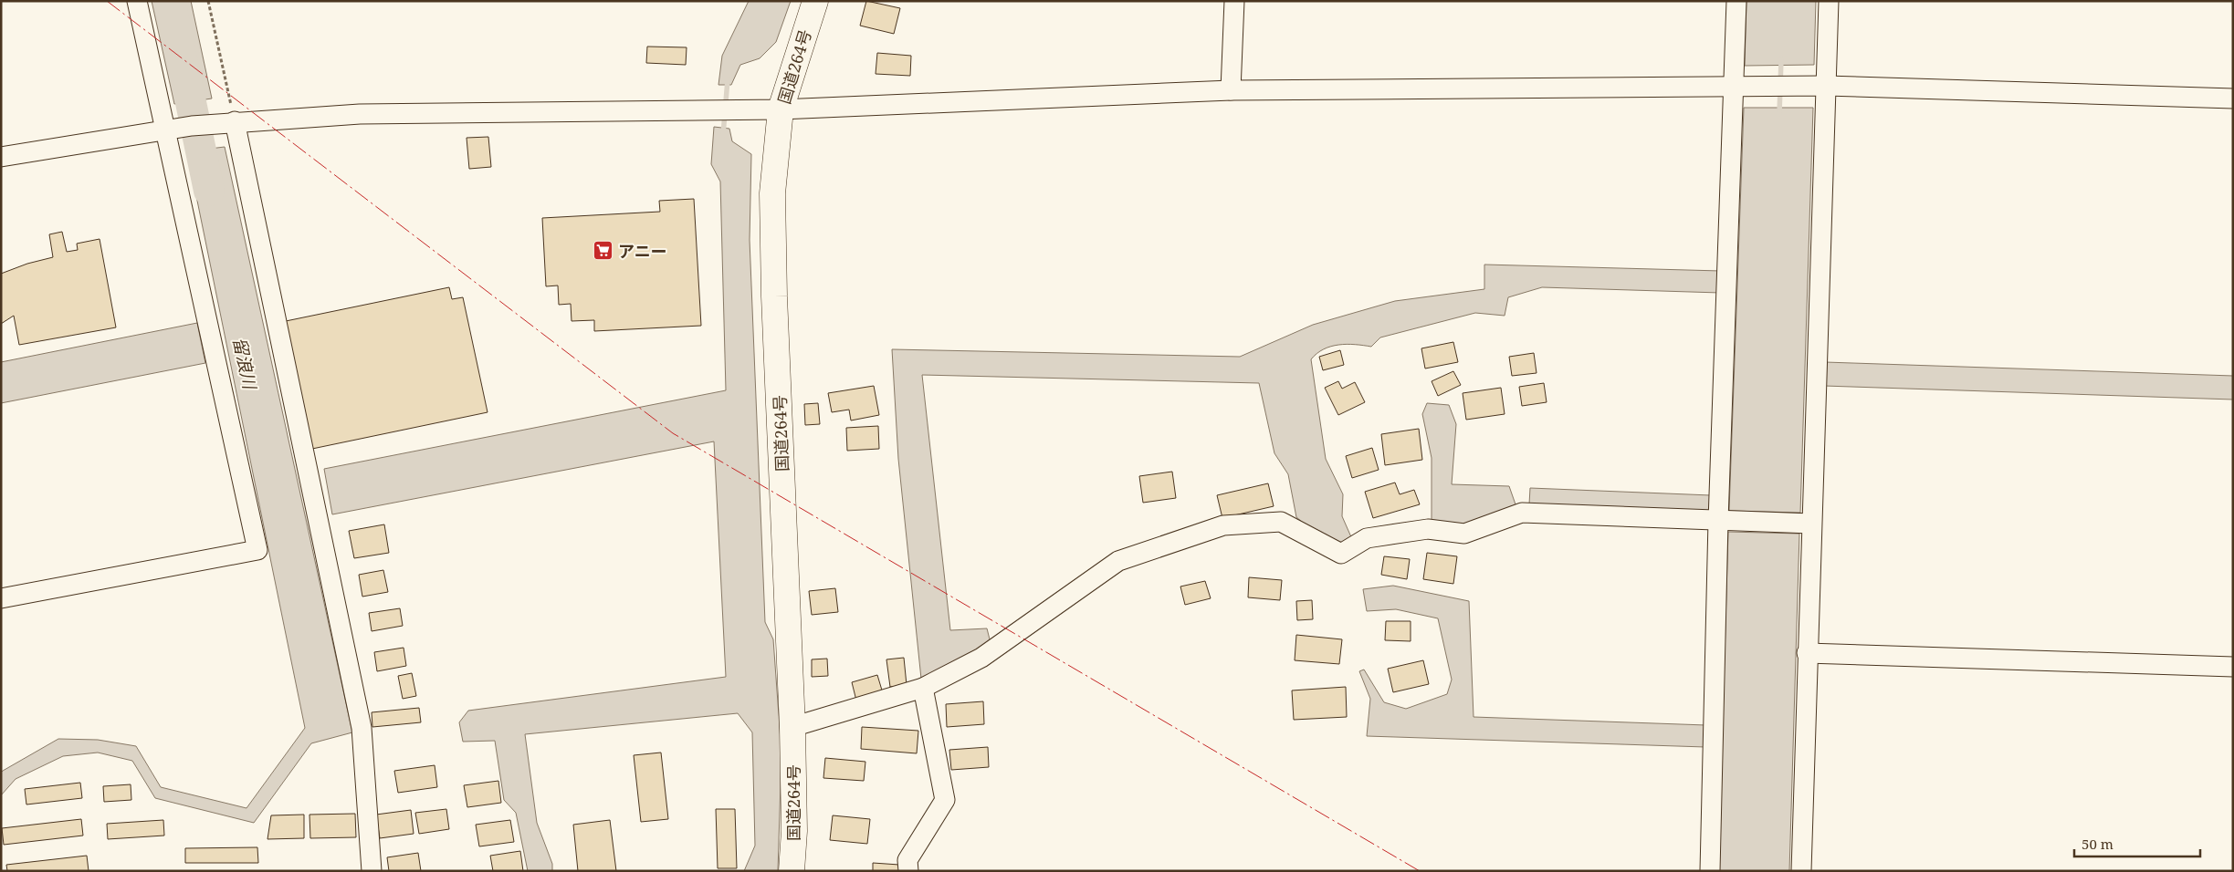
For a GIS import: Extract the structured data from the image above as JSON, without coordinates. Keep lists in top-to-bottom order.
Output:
{
  "streets": {
    "highway": ["国道264号"]
  },
  "water": ["留浪川"],
  "places": {
    "supermarket": ["アニー"]
  },
  "scale_bar": "50 m"
}
